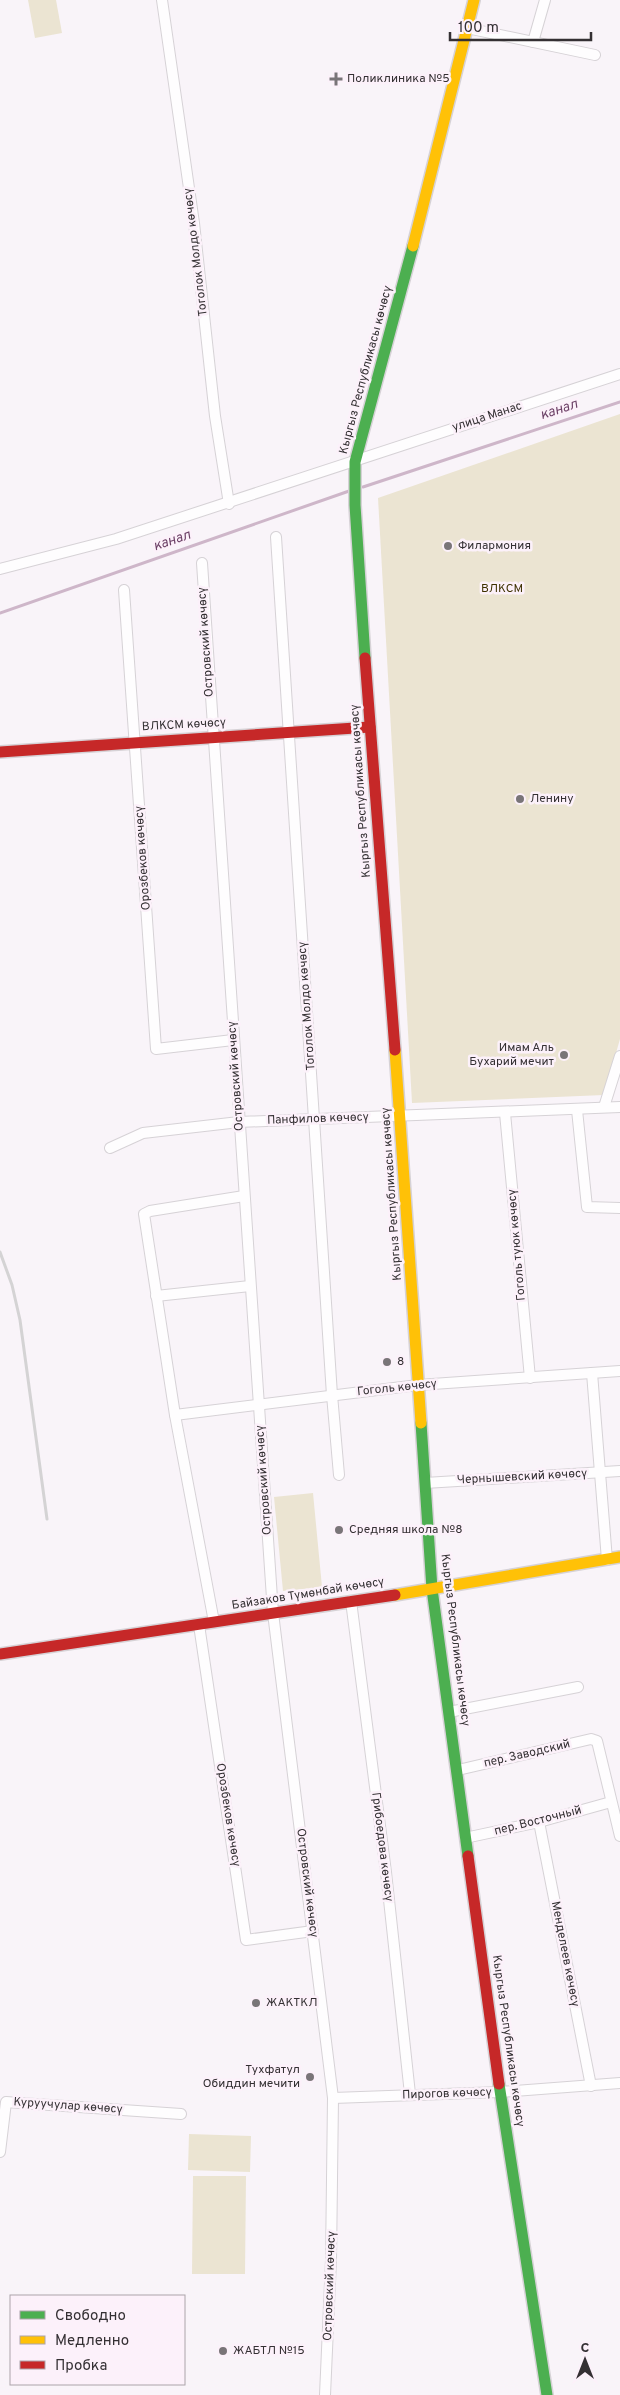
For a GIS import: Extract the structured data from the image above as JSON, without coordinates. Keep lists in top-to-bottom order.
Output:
{
  "streets": {
    "main road": ["Кыргыз Республикасы көчөсү", "ВЛКСМ көчөсү", "Байзаков Түмөнбай көчөсү"],
    "street": [
      "Тоголок Молдо көчөсү",
      "улица Манас",
      "Островский көчөсү",
      "Орозбеков көчөсү",
      "Панфилов көчөсү",
      "Гоголь туюк көчөсү",
      "Гоголь көчөсү",
      "Чернышевский көчөсү",
      "пер. Заводский",
      "пер. Восточный",
      "Грибоедова көчөсү",
      "Менделеев көчөсү",
      "Пирогов көчөсү",
      "Куруучулар көчөсү"
    ]
  },
  "crossings": [
    ["Тоголок Молдо көчөсү", "улица Манас"],
    ["Тоголок Молдо көчөсү", "ВЛКСМ көчөсү"],
    ["Тоголок Молдо көчөсү", "Панфилов көчөсү"],
    ["Тоголок Молдо көчөсү", "Гоголь көчөсү"],
    ["Кыргыз Республикасы көчөсү", "улица Манас"],
    ["Кыргыз Республикасы көчөсү", "ВЛКСМ көчөсү"],
    ["Кыргыз Республикасы көчөсү", "Панфилов көчөсү"],
    ["Кыргыз Республикасы көчөсү", "Гоголь көчөсү"],
    ["Кыргыз Республикасы көчөсү", "Чернышевский көчөсү"],
    ["Кыргыз Республикасы көчөсү", "Байзаков Түмөнбай көчөсү"],
    ["Кыргыз Республикасы көчөсү", "пер. Заводский"],
    ["Кыргыз Республикасы көчөсү", "пер. Восточный"],
    ["Кыргыз Республикасы көчөсү", "Пирогов көчөсү"],
    ["Островский көчөсү", "ВЛКСМ көчөсү"],
    ["Островский көчөсү", "Орозбеков көчөсү"],
    ["Островский көчөсү", "Панфилов көчөсү"],
    ["Островский көчөсү", "Гоголь көчөсү"],
    ["Островский көчөсү", "Байзаков Түмөнбай көчөсү"],
    ["Островский көчөсү", "Пирогов көчөсү"],
    ["ВЛКСМ көчөсү", "Орозбеков көчөсү"],
    ["Орозбеков көчөсү", "Байзаков Түмөнбай көчөсү"],
    ["Панфилов көчөсү", "Гоголь туюк көчөсү"],
    ["Гоголь туюк көчөсү", "Гоголь көчөсү"],
    ["Байзаков Түмөнбай көчөсү", "Грибоедова көчөсү"],
    ["пер. Заводский", "пер. Восточный"],
    ["пер. Восточный", "Менделеев көчөсү"],
    ["Грибоедова көчөсү", "Пирогов көчөсү"],
    ["Менделеев көчөсү", "Пирогов көчөсү"]
  ],
  "water": ["канал"],
  "parks": ["ВЛКСМ"],
  "places": {
    "health": ["Поликлиника №5"],
    "other": [
      "Филармония",
      "Ленину",
      "Имам Аль Бухарий мечит",
      "8",
      "Средняя школа №8",
      "ЖАКТКЛ",
      "Тухфатул Обиддин мечити",
      "ЖАБТЛ №15"
    ]
  },
  "legend": ["Свободно", "Медленно", "Пробка"],
  "scale_bar": "100 m",
  "north": "top"
}
